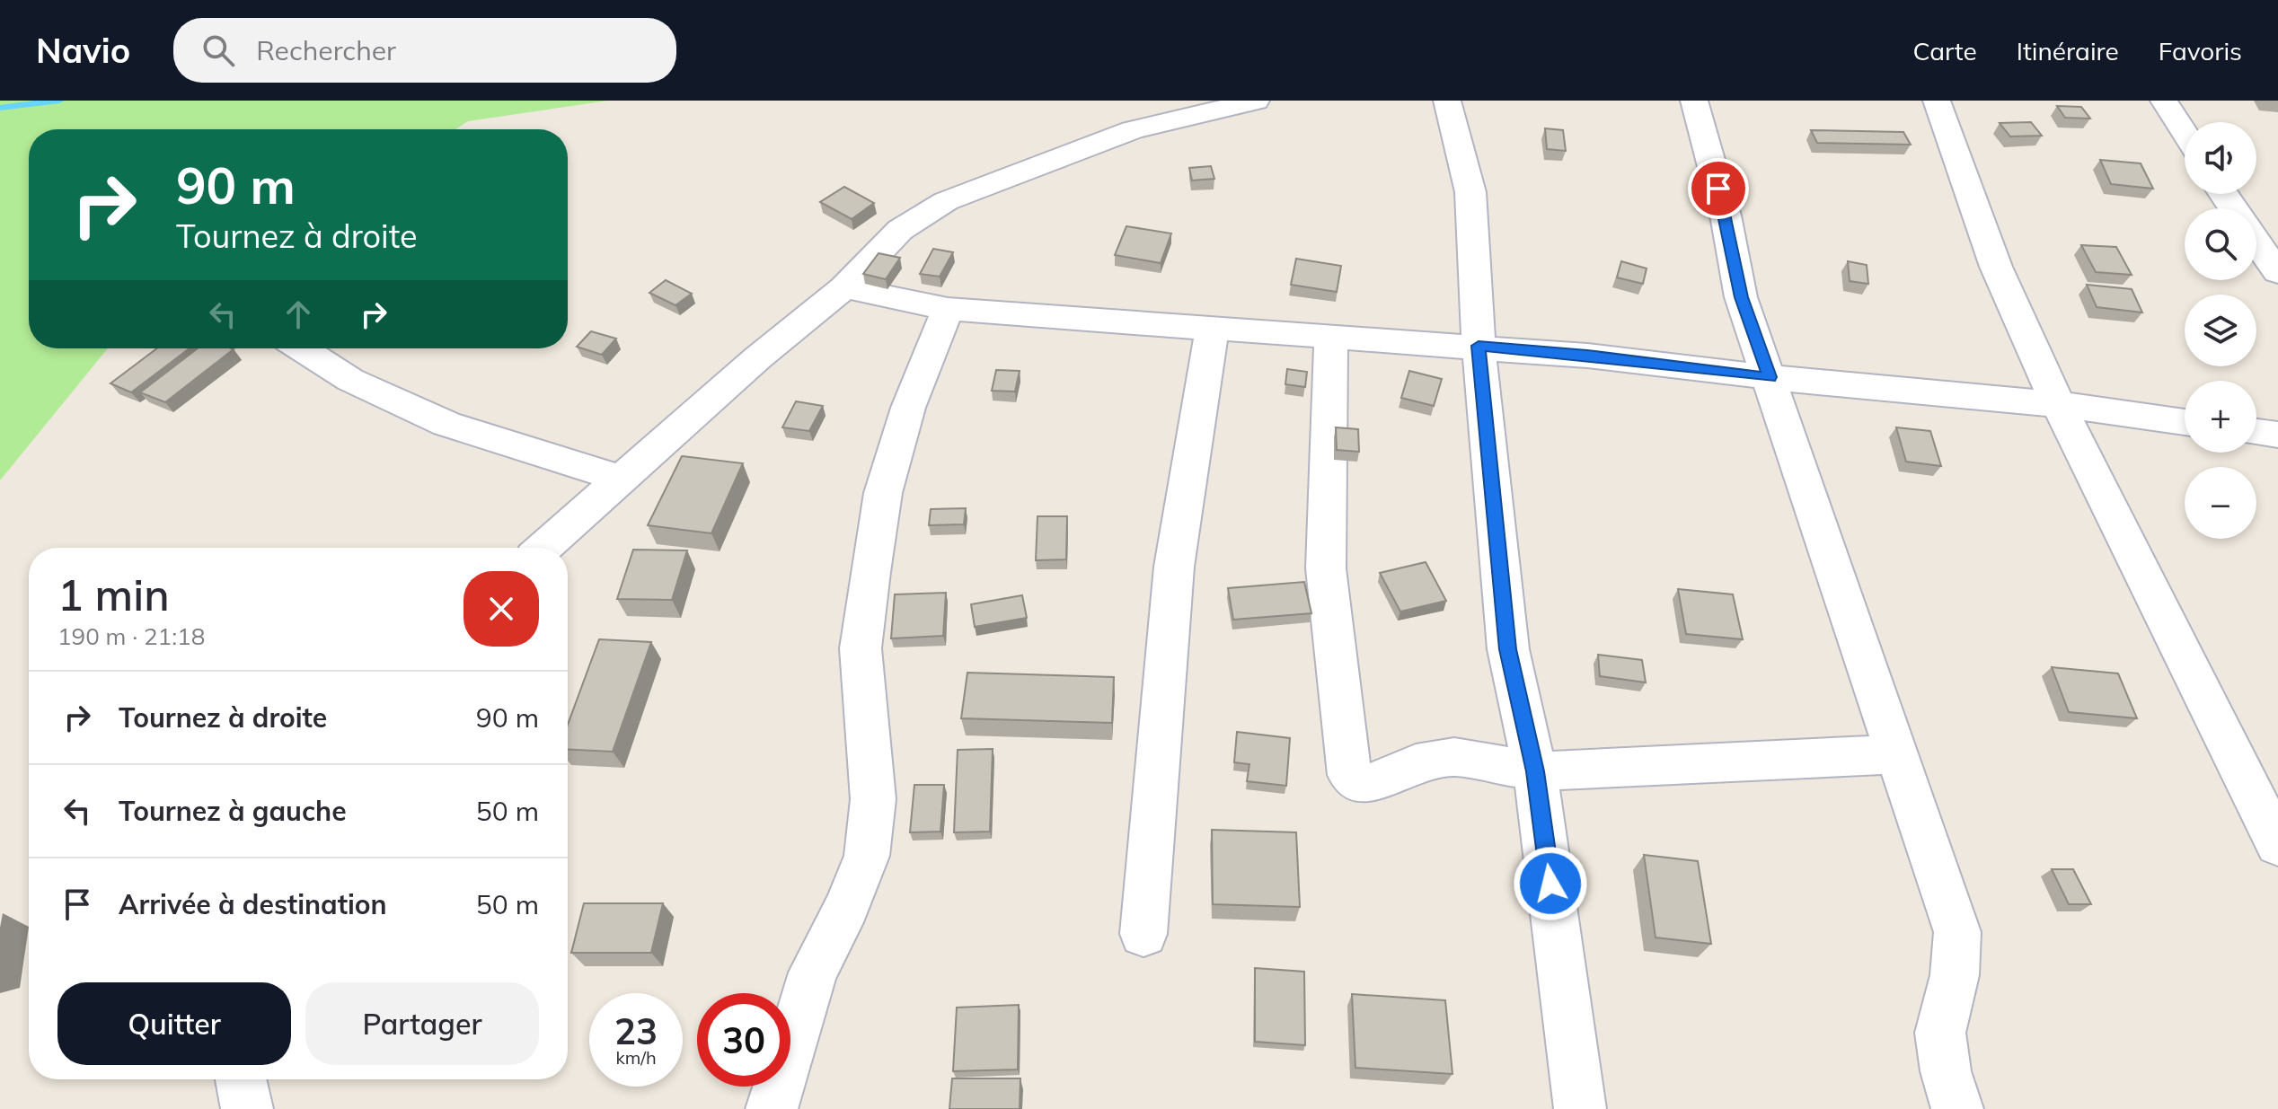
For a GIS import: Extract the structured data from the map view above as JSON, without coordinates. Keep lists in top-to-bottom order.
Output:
{
  "page": {
    "header": "Navio",
    "search": "Rechercher",
    "nav": ["Carte", "Itinéraire", "Favoris"],
    "map_buttons": ["+", "−"],
    "turn": ["90 m", "Tournez à droite"],
    "heading": ["1 min", "190 m · 21:18"],
    "list": [
      {
        "name": "Tournez à droite",
        "value": "90 m"
      },
      {
        "name": "Tournez à gauche",
        "value": "50 m"
      },
      {
        "name": "Arrivée à destination",
        "value": "50 m"
      }
    ],
    "buttons": ["Quitter", "Partager"],
    "speed": "23 km/h",
    "limit": "30"
  }
}
